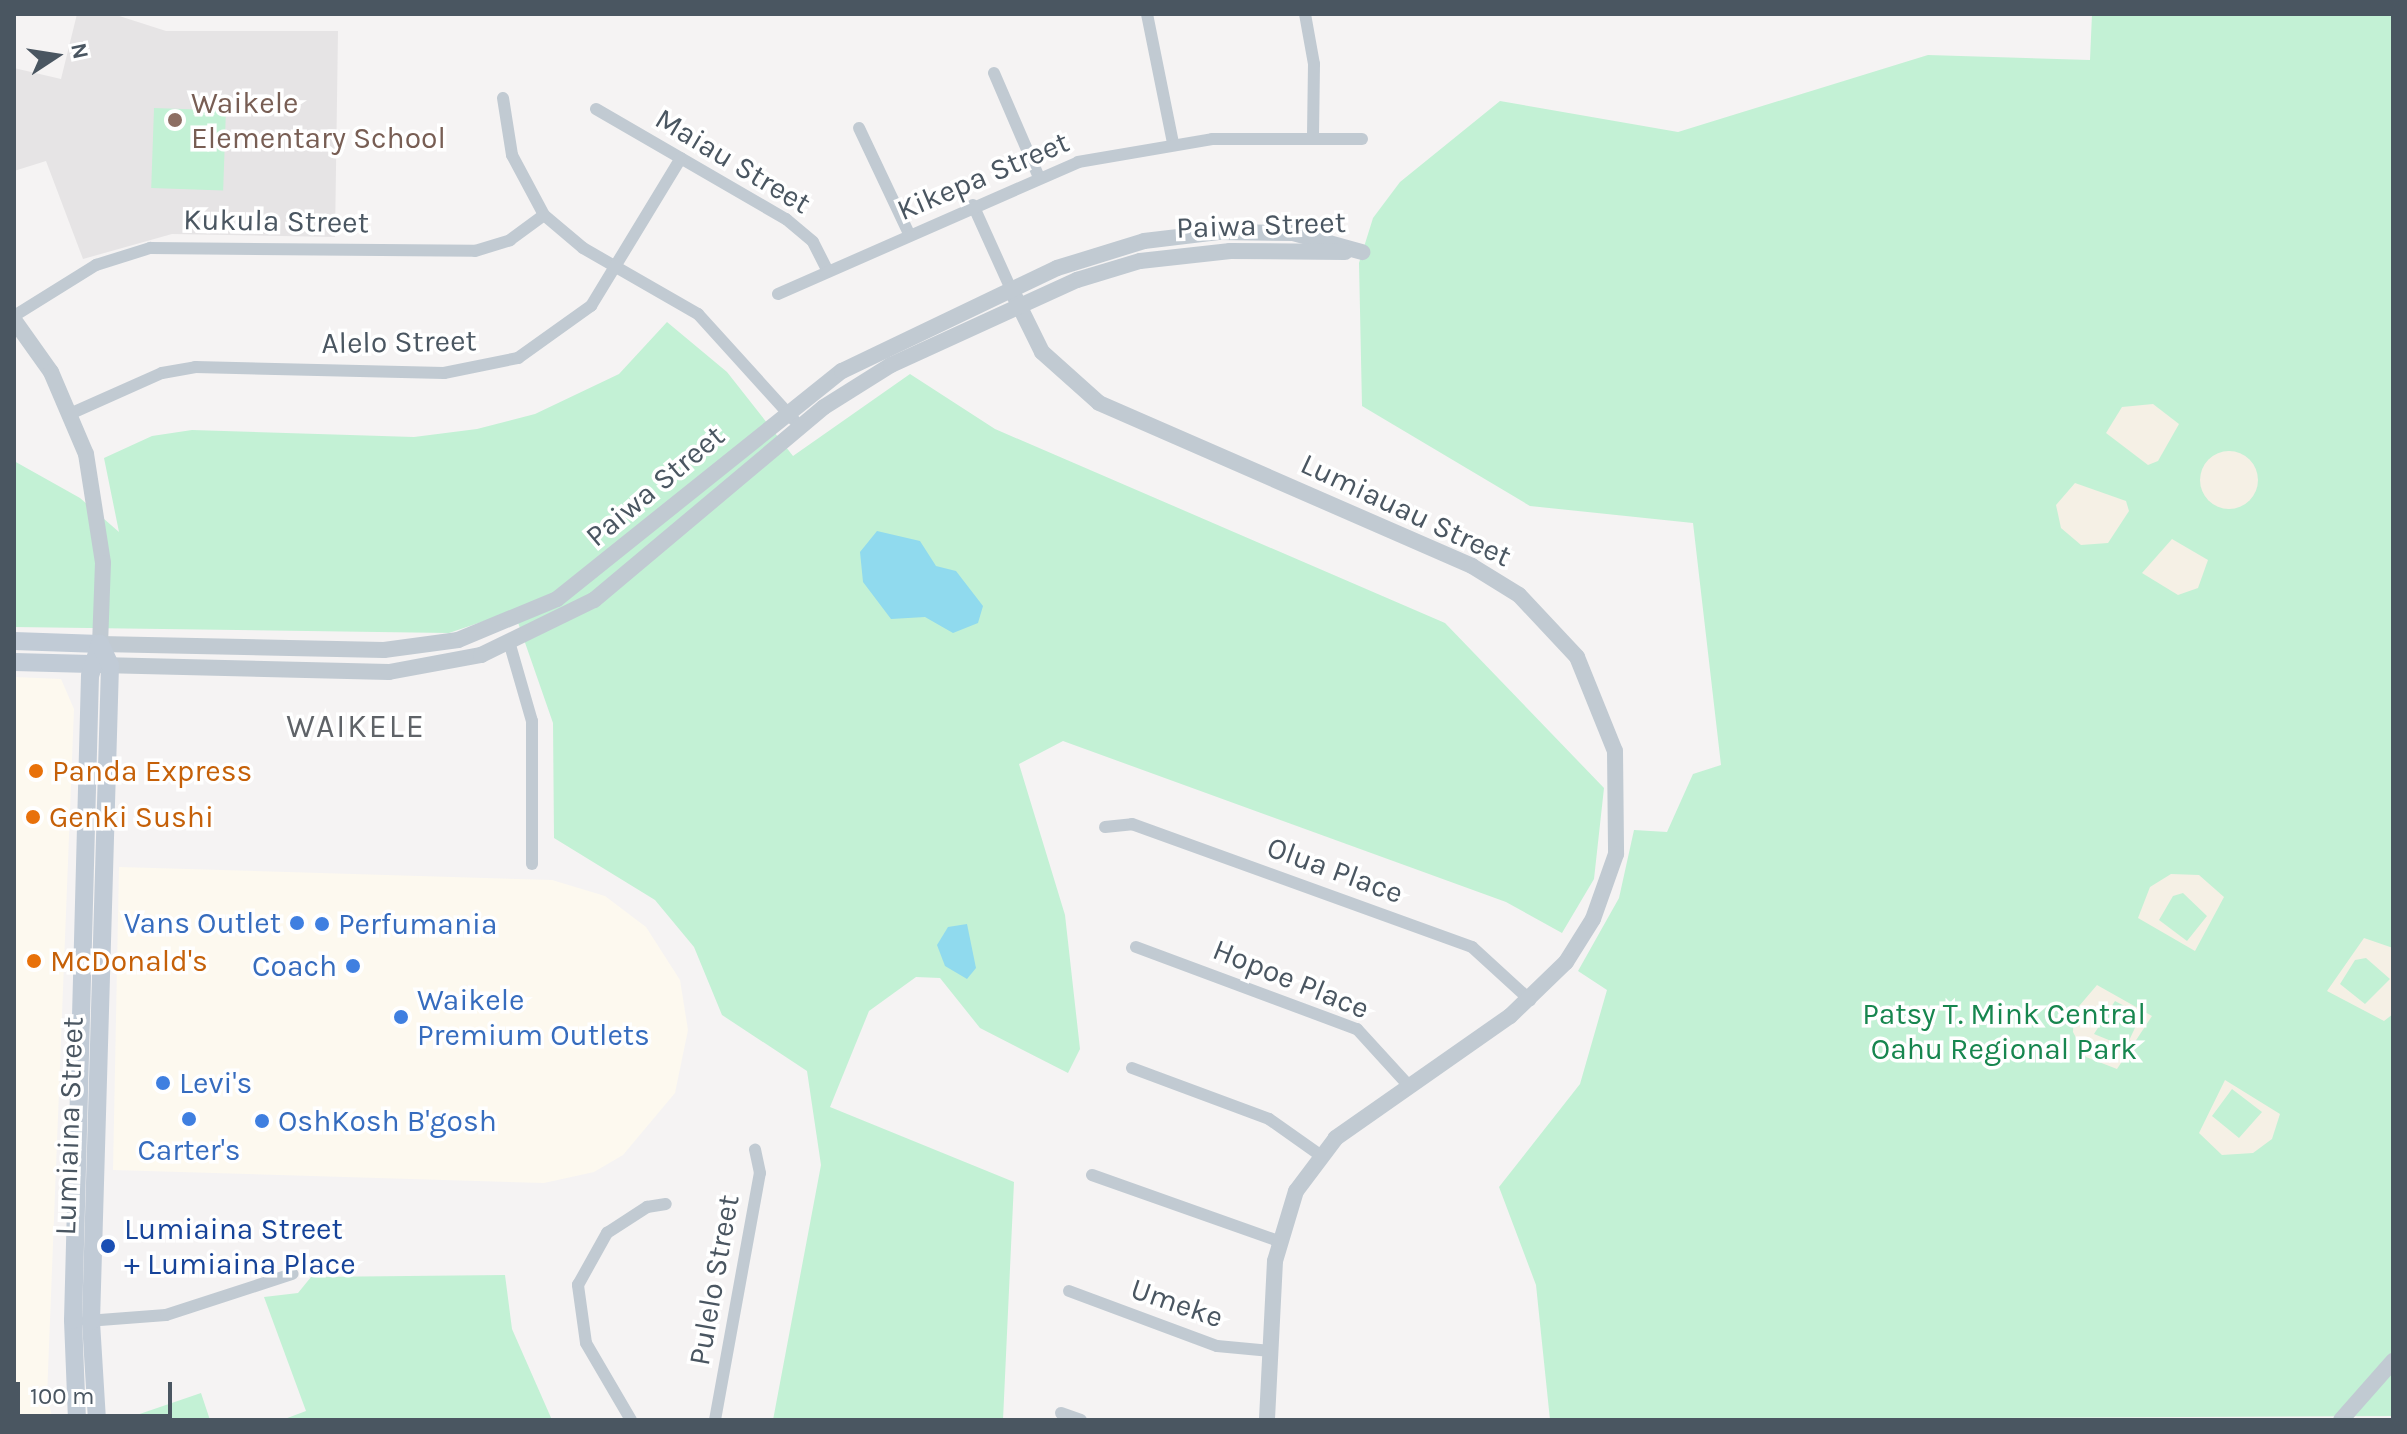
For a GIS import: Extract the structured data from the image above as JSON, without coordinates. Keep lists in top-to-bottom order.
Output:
{
  "streets": {
    "main road": ["Paiwa Street", "Lumiaina Street"],
    "street": [
      "Maiau Street",
      "Kikepa Street",
      "Kukula Street",
      "Alelo Street",
      "Lumiauau Street",
      "Olua Place",
      "Hopoe Place",
      "Pulelo Street",
      "Umeke"
    ]
  },
  "crossings": [
    ["Maiau Street", "Kikepa Street"],
    ["Maiau Street", "Alelo Street"],
    ["Kikepa Street", "Lumiauau Street"],
    ["Kukula Street", "Lumiaina Street"],
    ["Paiwa Street", "Lumiauau Street"],
    ["Paiwa Street", "Lumiaina Street"],
    ["Alelo Street", "Lumiaina Street"],
    ["Lumiauau Street", "Olua Place"],
    ["Lumiauau Street", "Hopoe Place"],
    ["Lumiauau Street", "Umeke"]
  ],
  "districts": ["WAIKELE"],
  "parks": ["Patsy T. Mink Central Oahu Regional Park"],
  "places": [
    "Waikele Elementary School",
    "Panda Express",
    "Genki Sushi",
    "Vans Outlet",
    "Perfumania",
    "McDonald's",
    "Coach",
    "Waikele Premium Outlets",
    "Levi's",
    "Carter's",
    "OshKosh B'gosh",
    "Lumiaina Street + Lumiaina Place"
  ],
  "scale_bar": "100 m",
  "north": "right"
}
